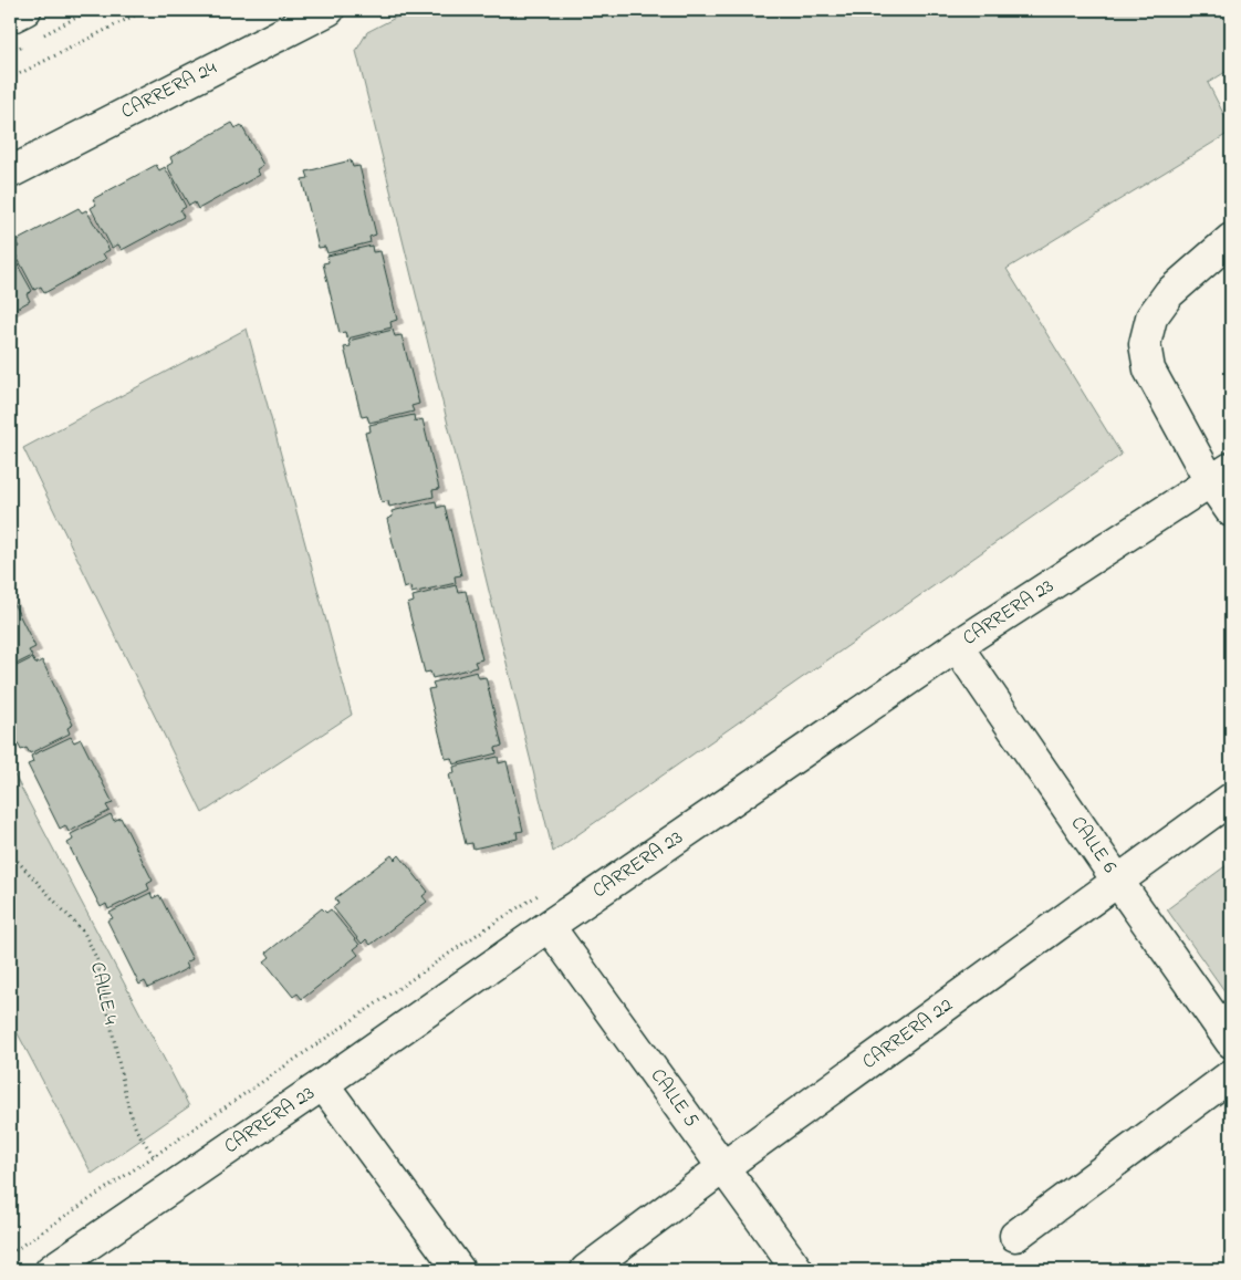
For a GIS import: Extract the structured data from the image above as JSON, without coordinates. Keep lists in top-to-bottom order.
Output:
{
  "streets": {
    "street": [
      "CARRERA 24",
      "CARRERA 23",
      "CALLE 6",
      "CARRERA 22",
      "CALLE 5"
    ],
    "path": ["CALLE 4"]
  },
  "crossings": [
    ["CARRERA 23", "CALLE 6"],
    ["CARRERA 23", "CALLE 5"],
    ["CALLE 6", "CARRERA 22"],
    ["CARRERA 22", "CALLE 5"]
  ]
}
